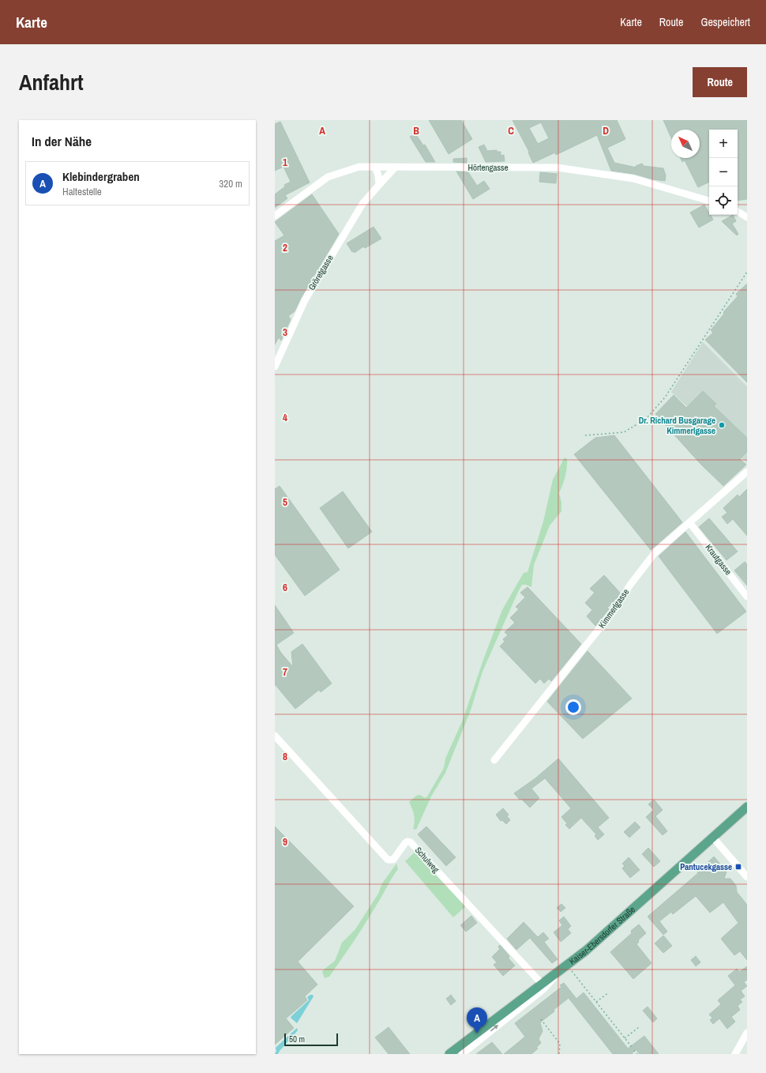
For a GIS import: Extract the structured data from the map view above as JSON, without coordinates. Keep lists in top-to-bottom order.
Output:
{
  "streets": {
    "main road": ["Kaiser-Ebersdorfer Straße"],
    "street": [
      "Hörtengasse",
      "Gröretgasse",
      "Krautgasse",
      "Kimmerlgasse",
      "Schulweg"
    ]
  },
  "crossings": [
    ["Hörtengasse", "Gröretgasse"],
    ["Krautgasse", "Kimmerlgasse"],
    ["Schulweg", "Kaiser-Ebersdorfer Straße"]
  ],
  "places": {
    "other": ["Dr. Richard Busgarage Kimmerlgasse"],
    "transit": ["Pantucekgasse"]
  },
  "scale_bar": "50 m",
  "north": "top left",
  "page": {
    "header": "Karte",
    "nav": ["Karte", "Route", "Gespeichert"],
    "title": "Anfahrt",
    "buttons": "Route",
    "heading": "In der Nähe",
    "map_buttons": ["+", "−"],
    "list": [
      {
        "mark": "A",
        "name": "Klebindergraben",
        "note": "Haltestelle",
        "value": "320 m"
      }
    ],
    "pins": "A",
    "scale": "50 m"
  },
  "grid": {
    "columns": [
      "A",
      "B",
      "C",
      "D"
    ],
    "rows": [
      "1",
      "2",
      "3",
      "4",
      "5",
      "6",
      "7",
      "8",
      "9"
    ]
  }
}
